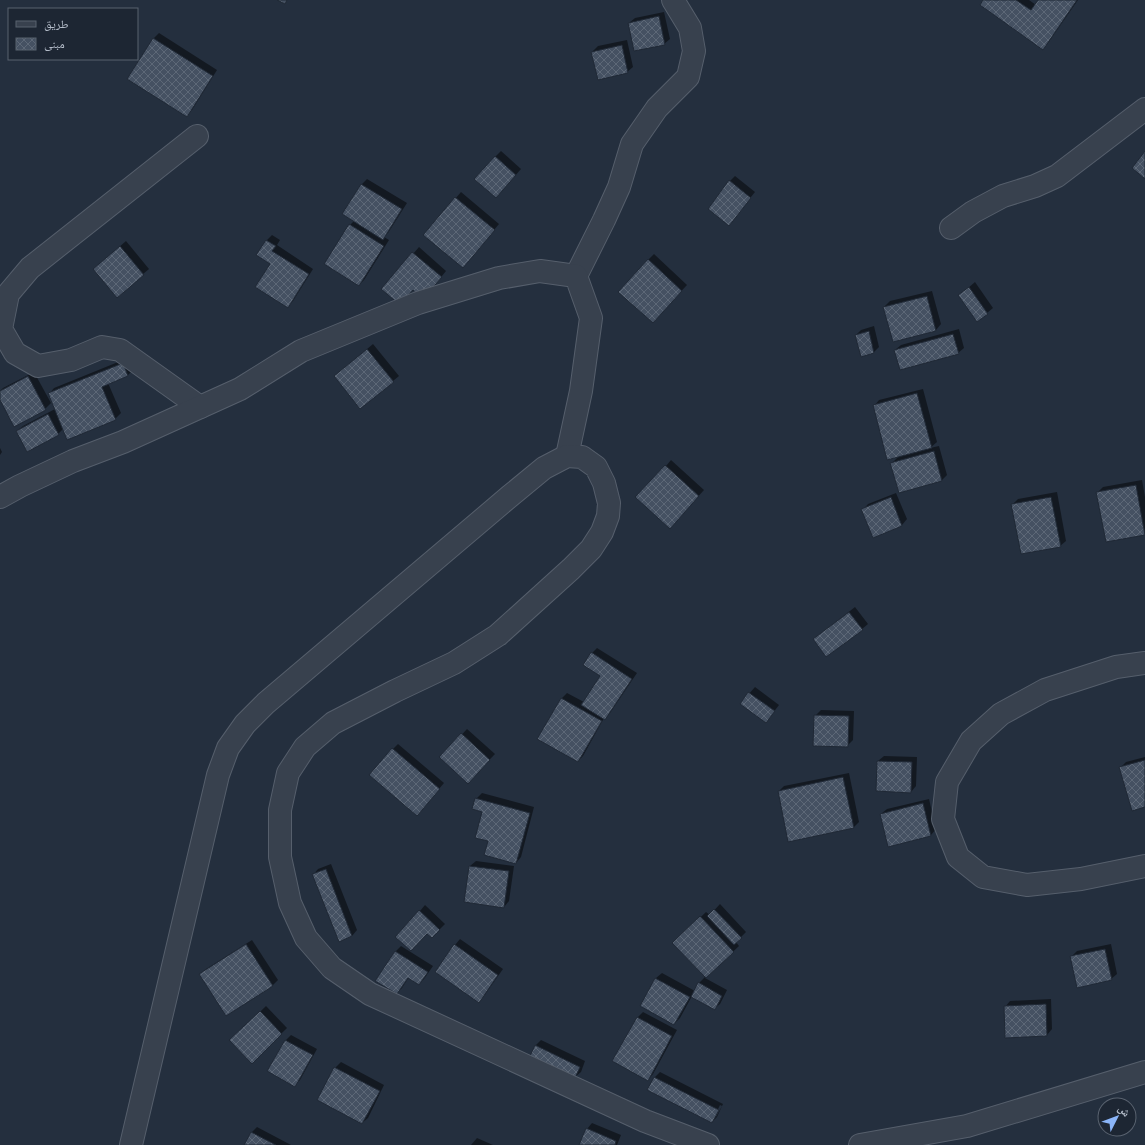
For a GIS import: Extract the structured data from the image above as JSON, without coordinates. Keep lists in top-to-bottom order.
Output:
{
  "legend": ["طريق", "مبنى"],
  "north": "top right"
}
